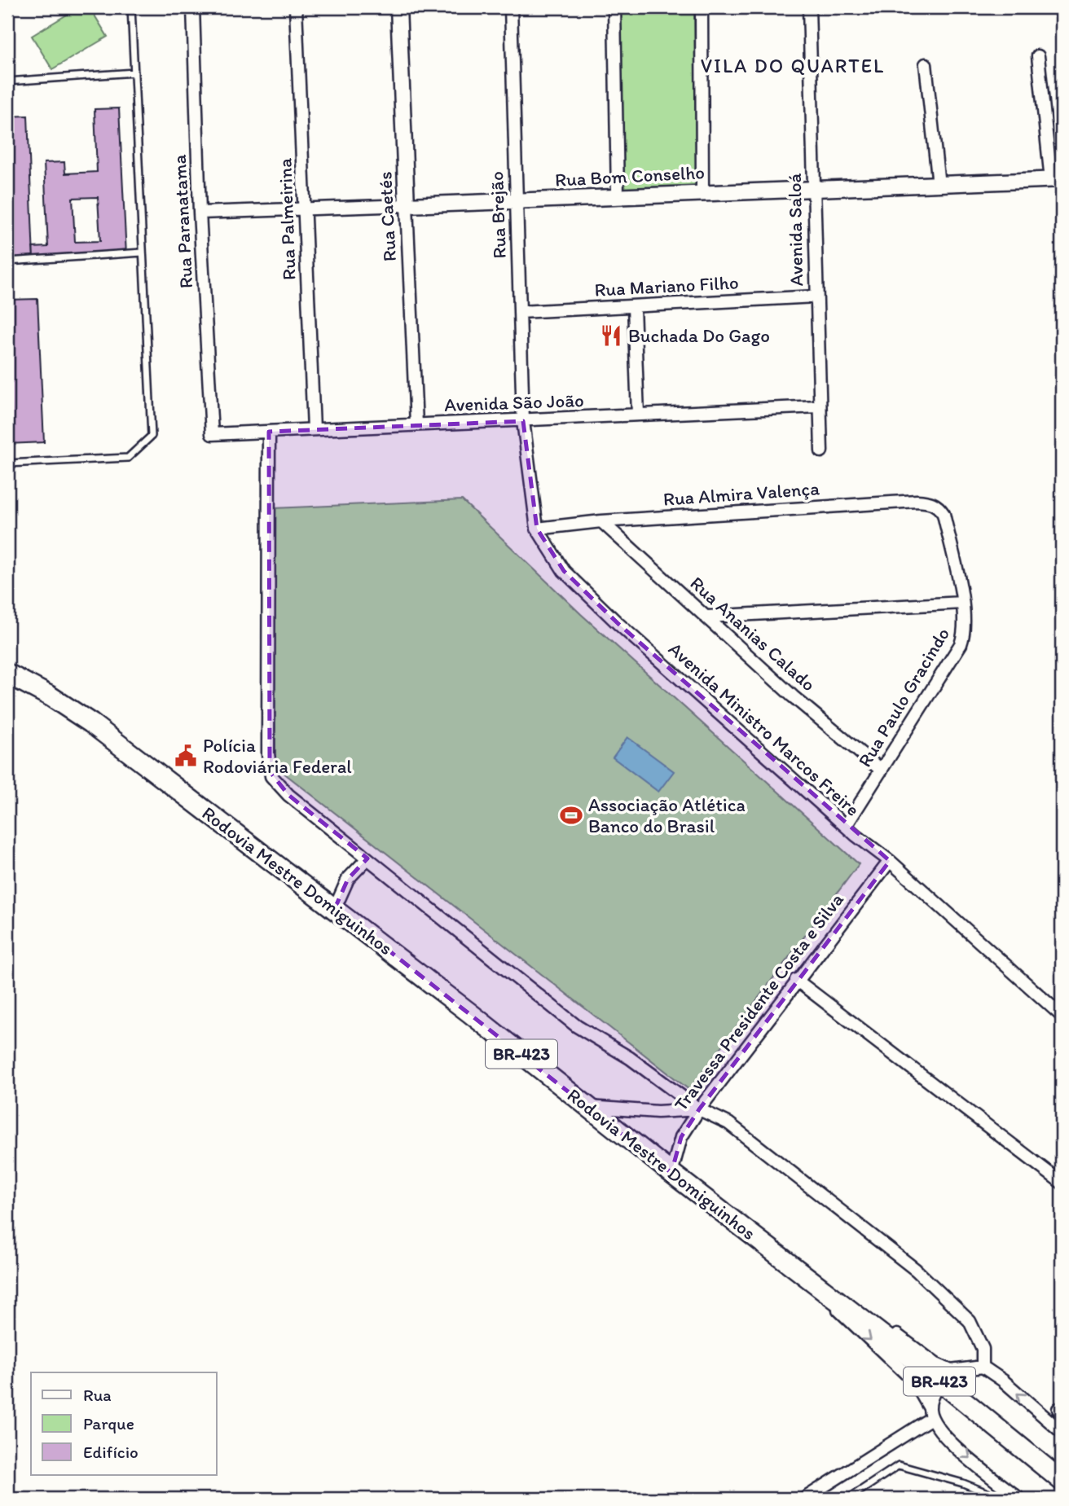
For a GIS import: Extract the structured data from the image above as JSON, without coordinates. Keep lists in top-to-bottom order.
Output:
{
  "streets": {
    "main road": ["Rodovia Mestre Domiguinhos", "BR-423"],
    "street": [
      "Rua Bom Conselho",
      "Rua Brejão",
      "Rua Caetés",
      "Rua Palmeirina",
      "Rua Paranatama",
      "Avenida Saloá",
      "Rua Mariano Filho",
      "Avenida São João",
      "Rua Almira Valença",
      "Rua Ananias Calado",
      "Rua Paulo Gracindo",
      "Avenida Ministro Marcos Freire",
      "Travessa Presidente Costa e Silva"
    ]
  },
  "crossings": [
    ["Rua Bom Conselho", "Rua Brejão"],
    ["Rua Bom Conselho", "Rua Caetés"],
    ["Rua Bom Conselho", "Rua Palmeirina"],
    ["Rua Bom Conselho", "Rua Paranatama"],
    ["Rua Bom Conselho", "Avenida Saloá"],
    ["Rua Brejão", "Rua Mariano Filho"],
    ["Rua Brejão", "Avenida São João"],
    ["Rua Brejão", "Avenida Ministro Marcos Freire"],
    ["Rua Caetés", "Avenida São João"],
    ["Rua Palmeirina", "Avenida São João"],
    ["Rua Paranatama", "Avenida São João"],
    ["Avenida Saloá", "Rua Mariano Filho"],
    ["Avenida Saloá", "Avenida São João"],
    ["Avenida São João", "Avenida Ministro Marcos Freire"],
    ["Rua Almira Valença", "Rua Ananias Calado"],
    ["Rua Almira Valença", "Rua Paulo Gracindo"],
    ["Rua Almira Valença", "Avenida Ministro Marcos Freire"],
    ["Rua Ananias Calado", "Rua Paulo Gracindo"],
    ["Rua Paulo Gracindo", "Avenida Ministro Marcos Freire"],
    ["Avenida Ministro Marcos Freire", "Travessa Presidente Costa e Silva"],
    ["Rodovia Mestre Domiguinhos", "Travessa Presidente Costa e Silva"]
  ],
  "districts": ["VILA DO QUARTEL"],
  "places": {
    "restaurant": ["Buchada Do Gago"],
    "public building": ["Polícia Rodoviária Federal"],
    "sports": ["Associação Atlética Banco do Brasil"]
  },
  "legend": ["Rua", "Parque", "Edifício"]
}
